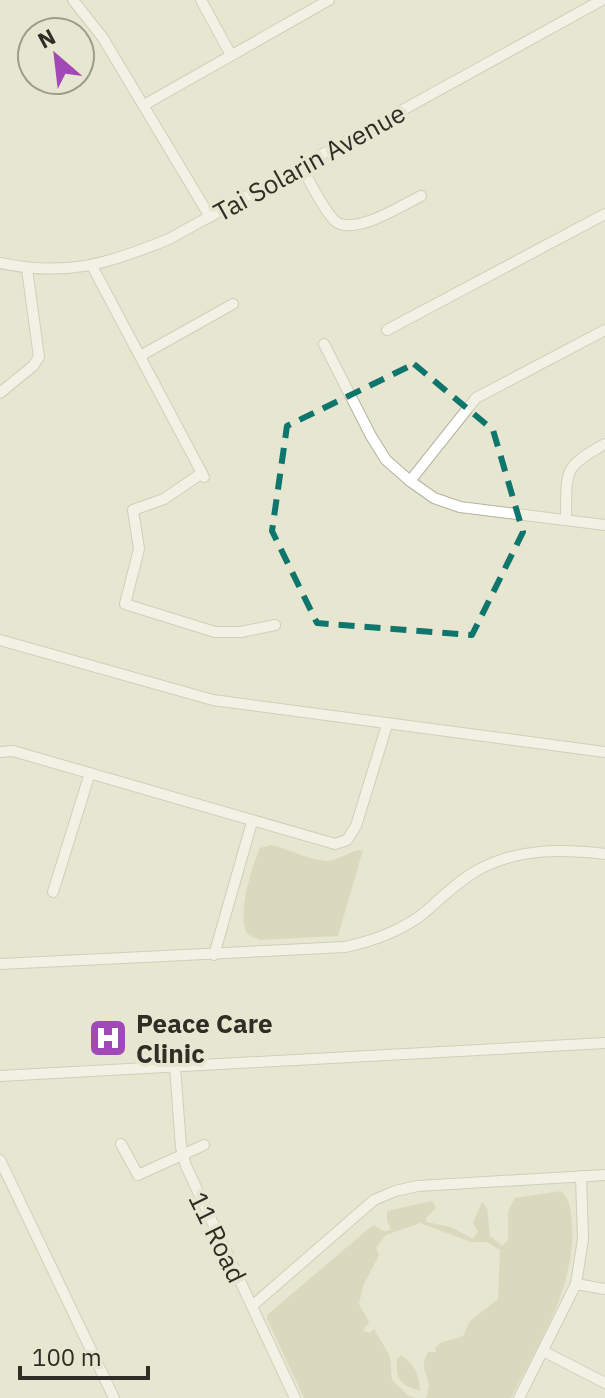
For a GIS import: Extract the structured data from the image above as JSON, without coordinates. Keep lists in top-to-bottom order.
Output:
{
  "streets": {
    "street": ["Tai Solarin Avenue", "11 Road"]
  },
  "places": {
    "hospital": ["Peace Care Clinic"]
  },
  "scale_bar": "100 m",
  "north": "top left"
}
